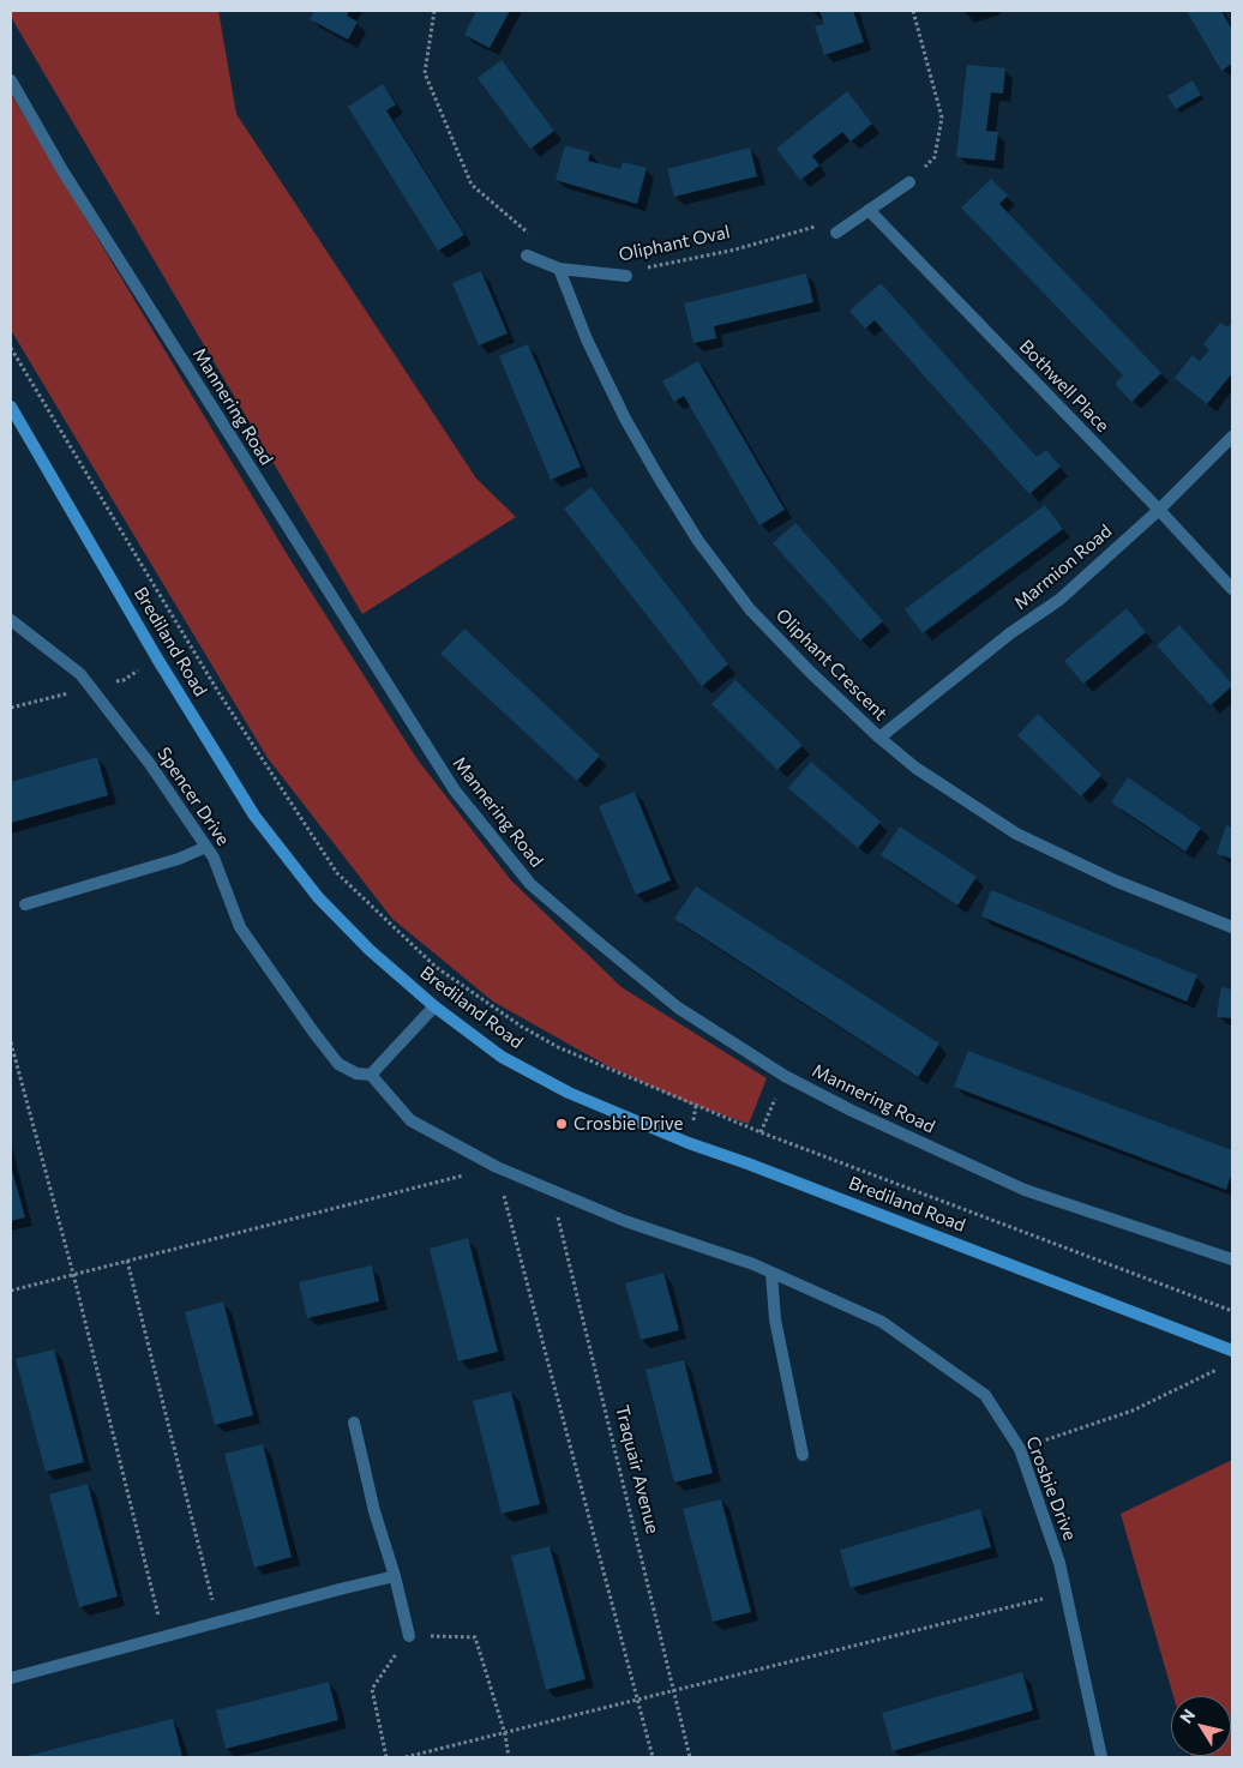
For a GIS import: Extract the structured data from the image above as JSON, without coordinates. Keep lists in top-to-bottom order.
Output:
{
  "streets": {
    "street": [
      "Oliphant Oval",
      "Bothwell Place",
      "Mannering Road",
      "Marmion Road",
      "Brediland Road",
      "Oliphant Crescent",
      "Spencer Drive",
      "Crosbie Drive"
    ],
    "path": ["Traquair Avenue"]
  },
  "crossings": [
    ["Oliphant Oval", "Oliphant Crescent"],
    ["Bothwell Place", "Marmion Road"],
    ["Marmion Road", "Oliphant Crescent"],
    ["Spencer Drive", "Crosbie Drive"],
    ["Traquair Avenue", "Crosbie Drive"]
  ],
  "places": ["Crosbie Drive"],
  "north": "top left"
}
